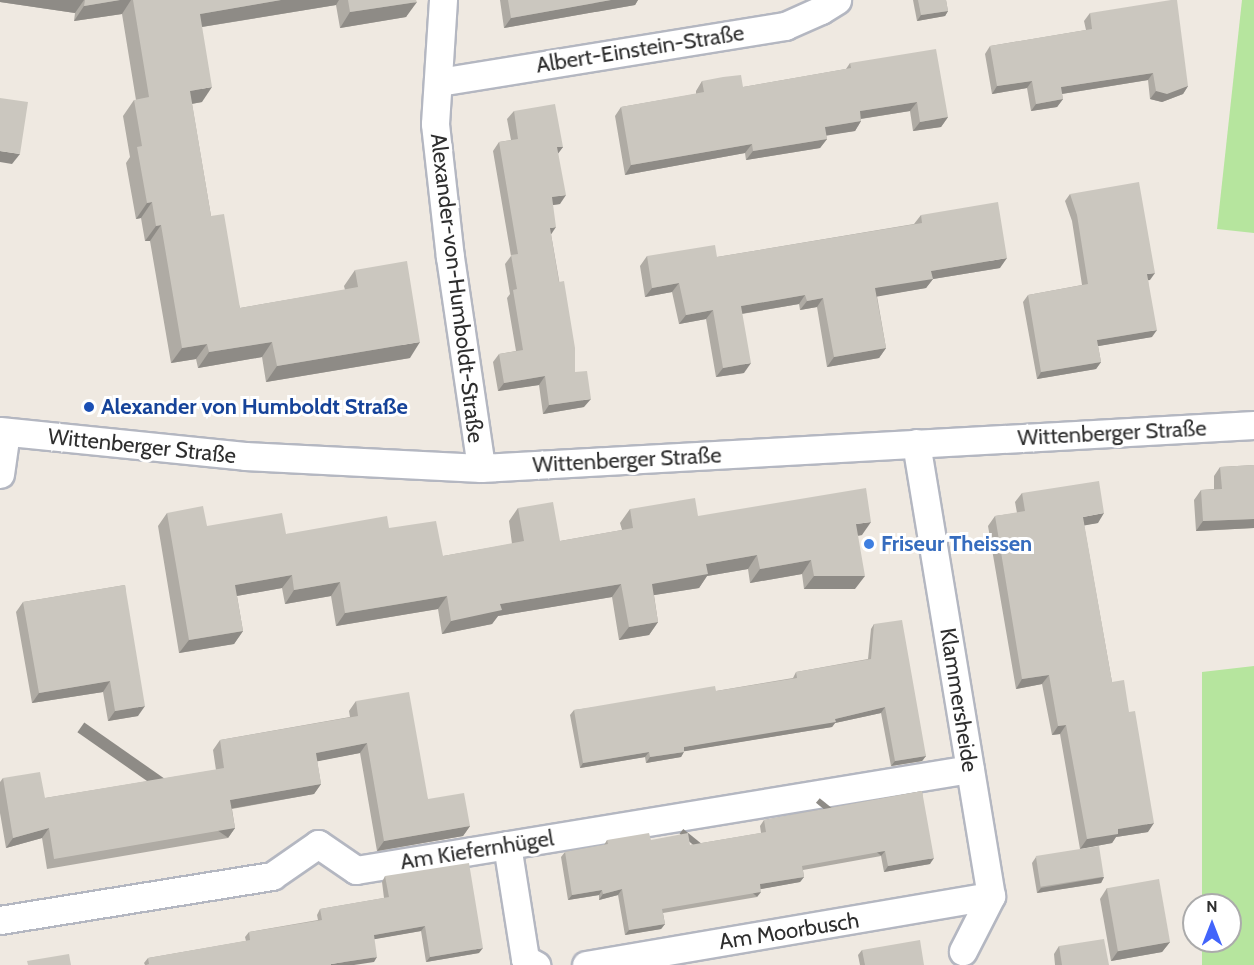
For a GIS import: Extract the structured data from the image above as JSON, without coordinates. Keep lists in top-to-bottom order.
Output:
{
  "streets": {
    "street": [
      "Albert-Einstein-Straße",
      "Alexander-von-Humboldt-Straße",
      "Wittenberger Straße",
      "Klammersheide",
      "Am Kiefernhügel",
      "Am Moorbusch"
    ]
  },
  "crossings": [
    ["Albert-Einstein-Straße", "Alexander-von-Humboldt-Straße"],
    ["Alexander-von-Humboldt-Straße", "Wittenberger Straße"],
    ["Wittenberger Straße", "Klammersheide"],
    ["Klammersheide", "Am Kiefernhügel"],
    ["Klammersheide", "Am Moorbusch"]
  ],
  "places": ["Alexander von Humboldt Straße", "Friseur Theissen"],
  "north": "top"
}
